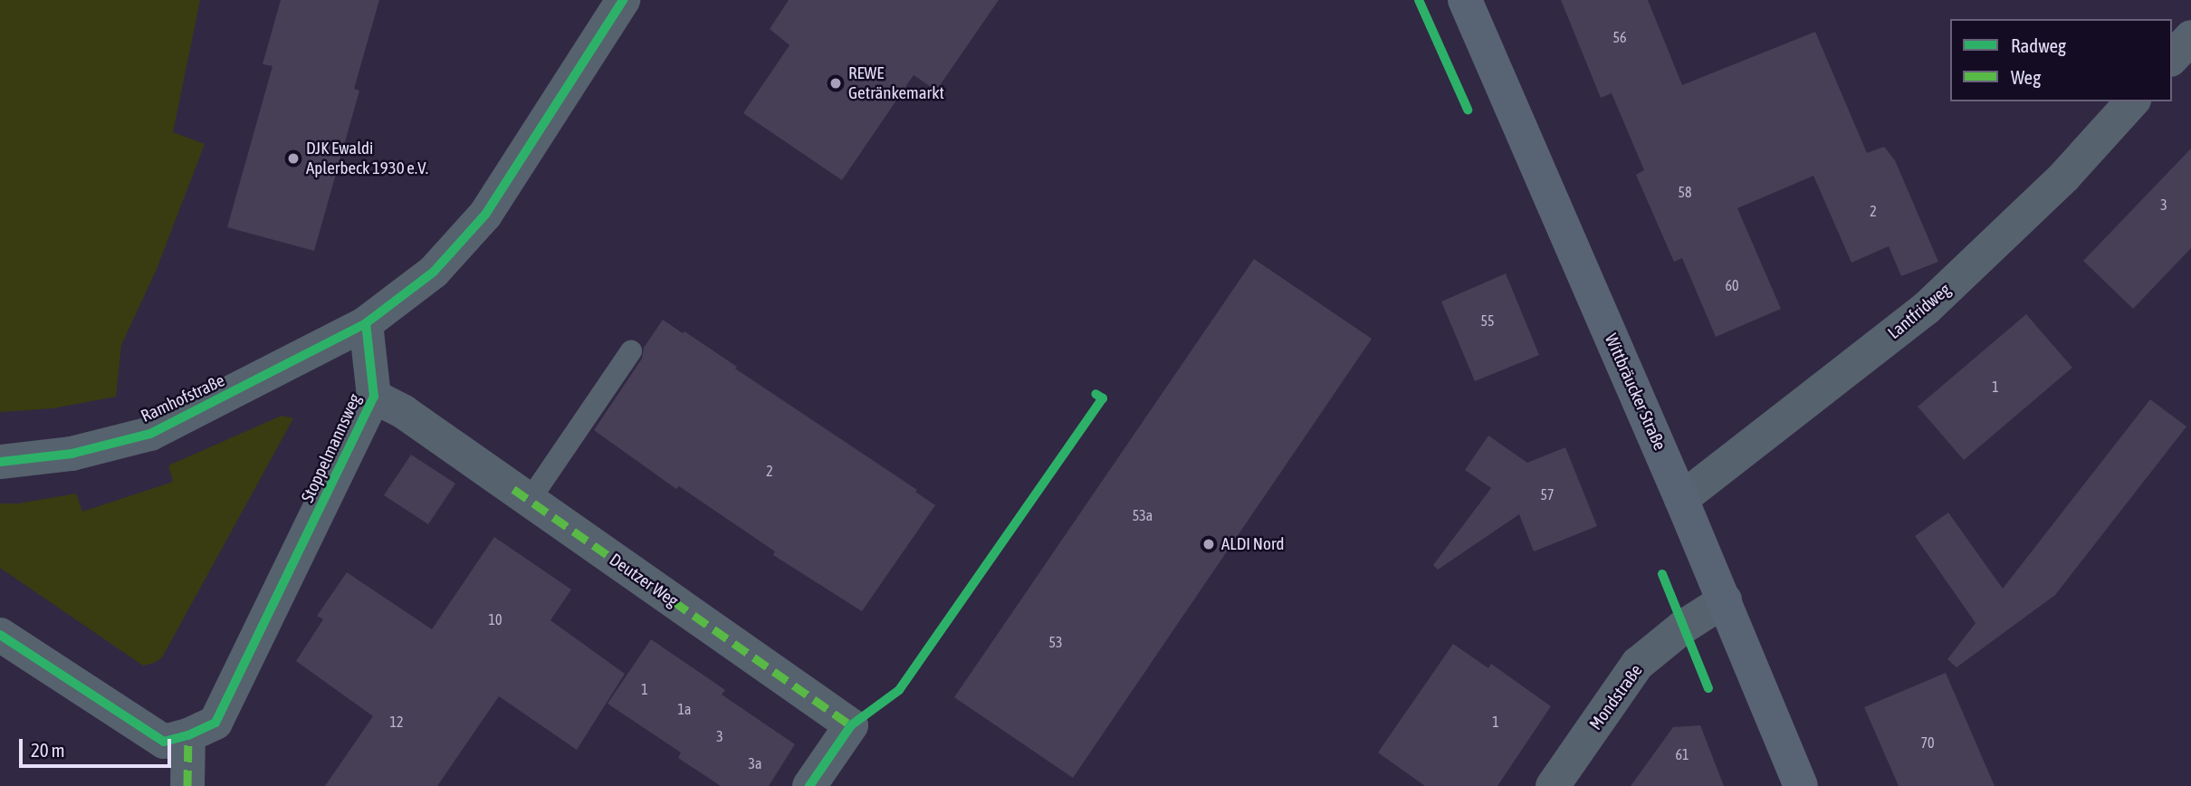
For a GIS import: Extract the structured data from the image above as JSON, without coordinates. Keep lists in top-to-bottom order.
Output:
{
  "streets": {
    "main road": ["Wittbräucker Straße"],
    "street": [
      "Lantfridweg",
      "Ramhofstraße",
      "Stoppelmannsweg",
      "Deutzer Weg",
      "Mondstraße"
    ]
  },
  "crossings": [
    ["Lantfridweg", "Wittbräucker Straße"],
    ["Wittbräucker Straße", "Mondstraße"],
    ["Ramhofstraße", "Stoppelmannsweg"],
    ["Stoppelmannsweg", "Deutzer Weg"]
  ],
  "places": ["REWE Getränkemarkt", "DJK Ewaldi Aplerbeck 1930 e.V.", "ALDI Nord"],
  "house_numbers": [
    "56",
    "58",
    "3",
    "2",
    "60",
    "55",
    "1",
    "2",
    "57",
    "53a",
    "10",
    "53",
    "1",
    "1a",
    "12",
    "1",
    "3",
    "70",
    "61",
    "3a"
  ],
  "legend": ["Radweg", "Weg"],
  "scale_bar": "20 m"
}
